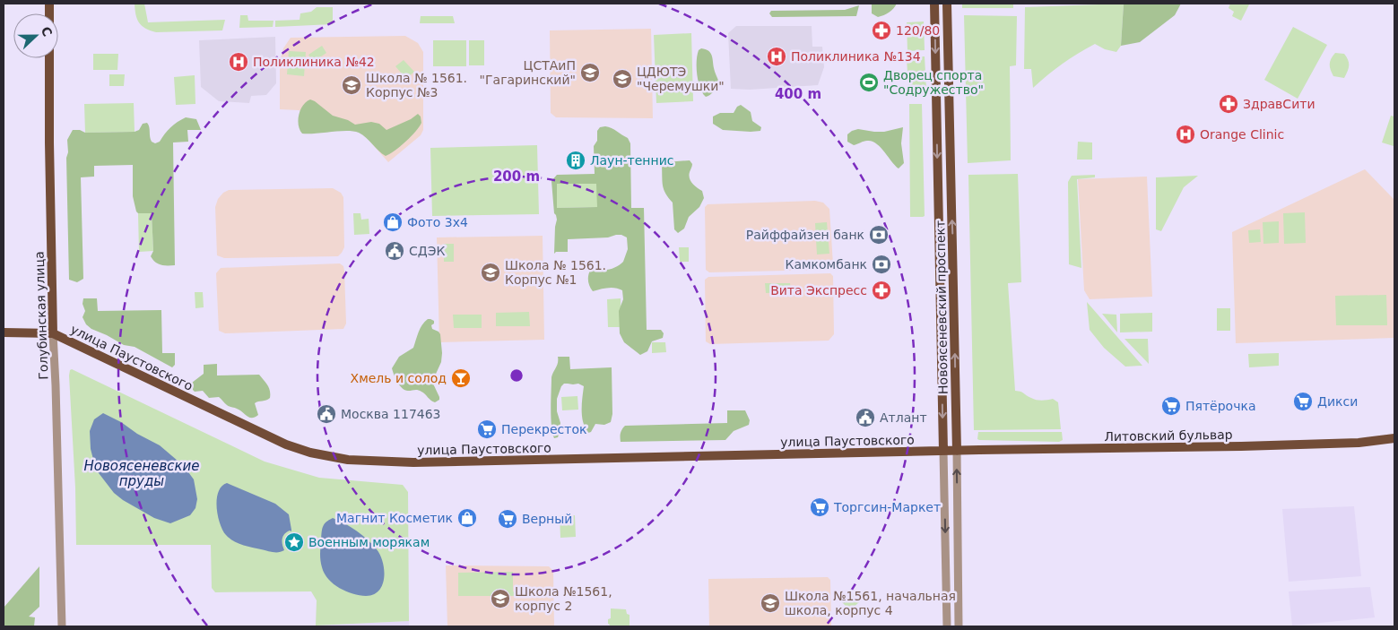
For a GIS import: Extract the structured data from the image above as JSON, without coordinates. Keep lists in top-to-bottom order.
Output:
{
  "streets": {
    "main road": [
      "Новоясеневский проспект",
      "Голубинская улица",
      "улица Паустовского",
      "Литовский бульвар"
    ]
  },
  "crossings": [
    ["Новоясеневский проспект", "улица Паустовского"],
    ["Новоясеневский проспект", "Литовский бульвар"],
    ["Голубинская улица", "улица Паустовского"],
    ["улица Паустовского", "Литовский бульвар"]
  ],
  "water": ["Новоясеневские пруды"],
  "places": {
    "pharmacy": ["120/80", "ЗдравСити", "Вита Экспресс"],
    "hospital": ["Поликлиника №134", "Поликлиника №42", "Orange Clinic"],
    "school or university": [
      "ЦСТАиП \"Гагаринский\"",
      "ЦДЮТЭ \"Черемушки\"",
      "Школа № 1561. Корпус №3",
      "Школа № 1561. Корпус №1",
      "Школа №1561, корпус 2",
      "Школа №1561, начальная школа, корпус 4"
    ],
    "sports": ["Дворец спорта \"Содружество\""],
    "building": ["Лаун-теннис"],
    "shop": ["Фото 3х4", "Магнит Косметик"],
    "bank": ["Райффайзен банк", "Камкомбанк"],
    "public building": ["СДЭК", "Москва 117463", "Атлант"],
    "bar": ["Хмель и солод"],
    "supermarket": [
      "Дикси",
      "Пятёрочка",
      "Перекресток",
      "Торгсин-Маркет",
      "Верный"
    ],
    "place": ["Военным морякам"]
  },
  "north": "right",
  "rings": ["400 m", "200 m"]
}
